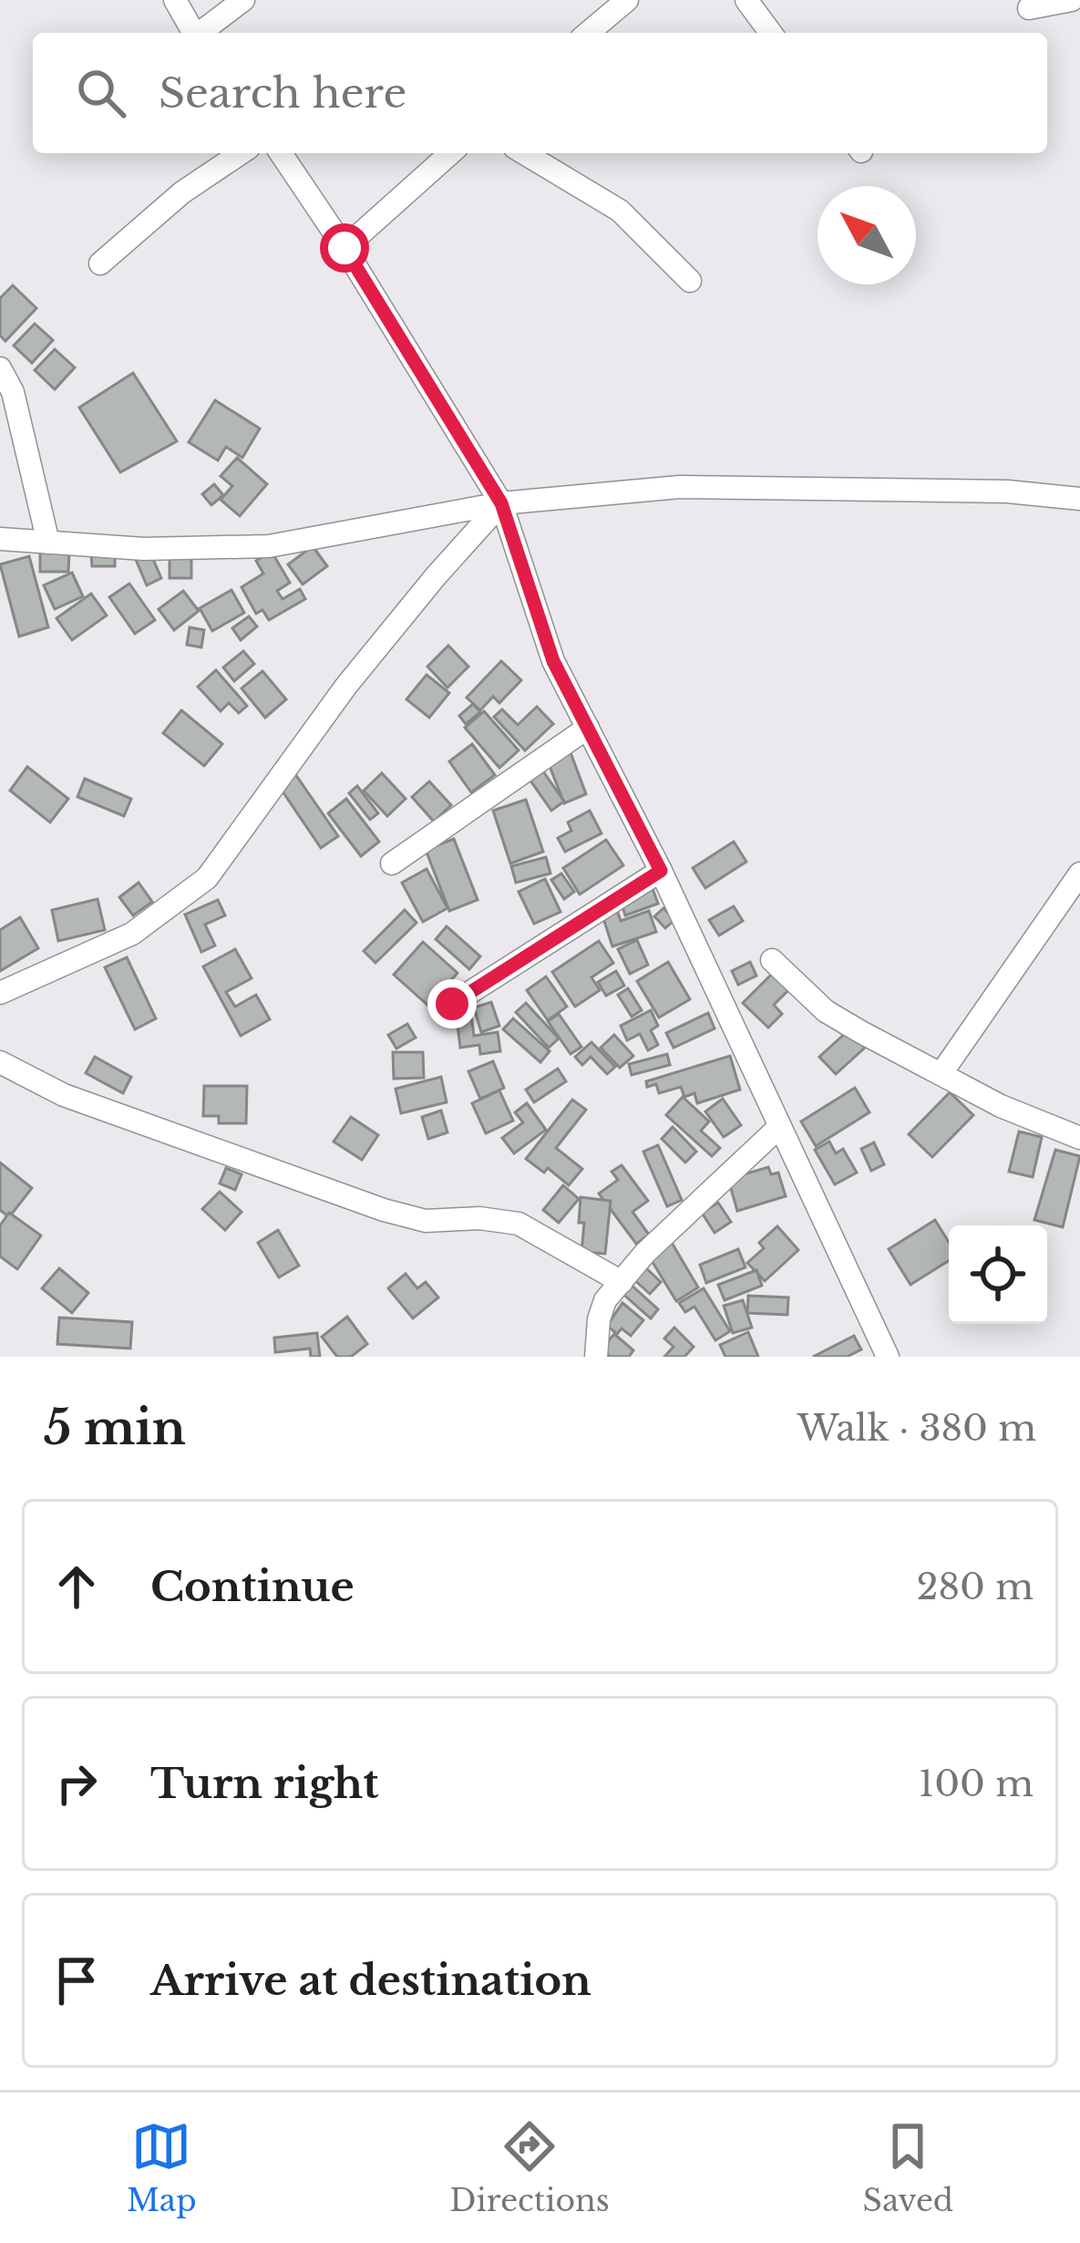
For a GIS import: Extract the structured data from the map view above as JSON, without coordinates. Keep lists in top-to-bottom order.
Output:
{
  "north": "top left",
  "page": {
    "search": "Search here",
    "heading": ["5 min", "Walk · 380 m"],
    "list": [
      ["Continue", "280 m"],
      ["Turn right", "100 m"],
      "Arrive at destination"
    ],
    "nav": ["Map", "Directions", "Saved"]
  }
}
